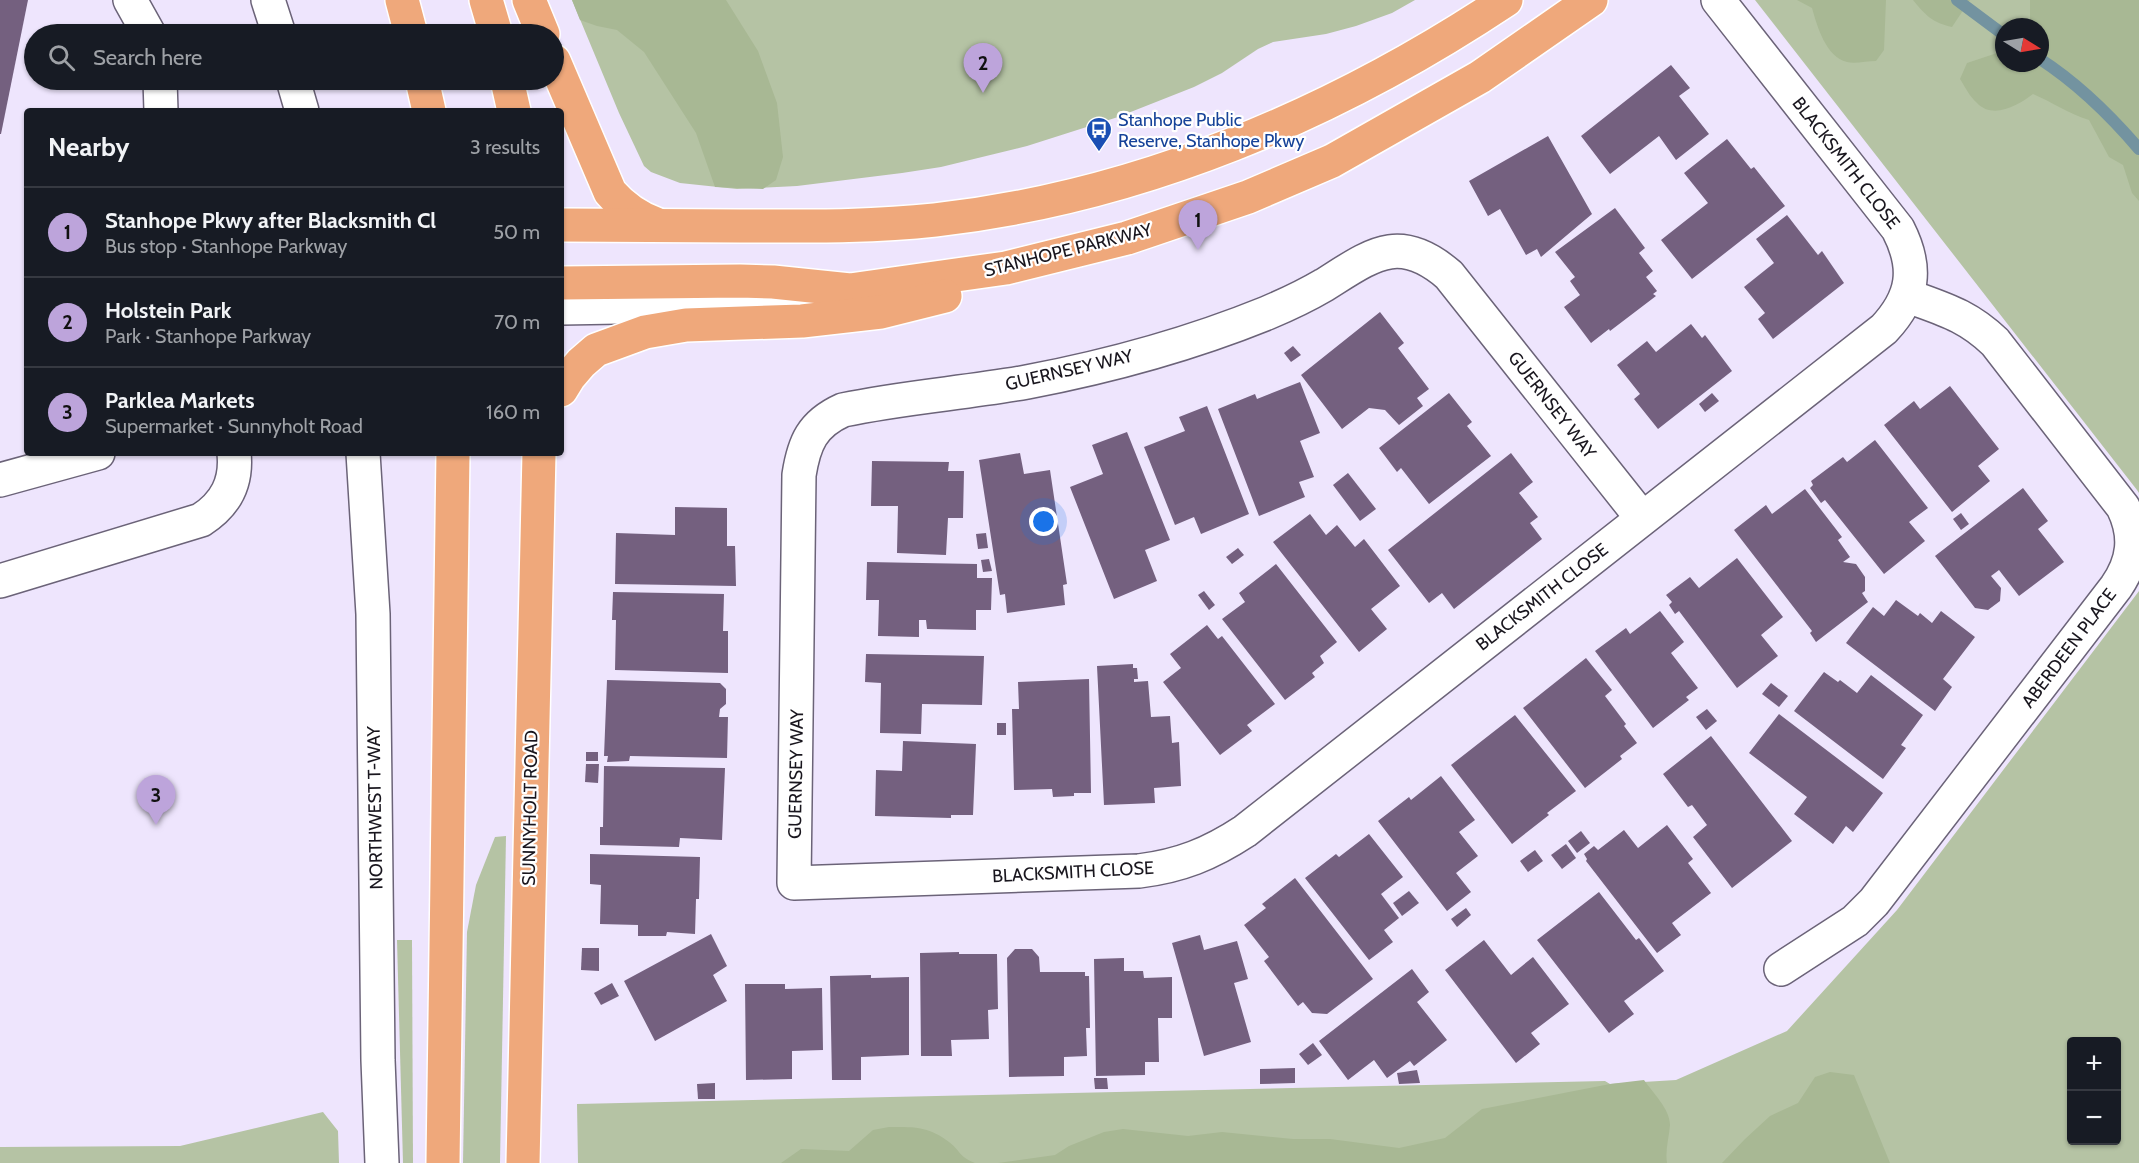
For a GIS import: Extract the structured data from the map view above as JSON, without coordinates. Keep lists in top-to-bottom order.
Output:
{
  "streets": {
    "main road": ["STANHOPE PARKWAY", "SUNNYHOLT ROAD"],
    "street": [
      "BLACKSMITH CLOSE",
      "GUERNSEY WAY",
      "ABERDEEN PLACE",
      "NORTHWEST T-WAY"
    ]
  },
  "crossings": [
    ["BLACKSMITH CLOSE", "GUERNSEY WAY"],
    ["BLACKSMITH CLOSE", "ABERDEEN PLACE"]
  ],
  "places": {
    "bus stop": ["Stanhope Public Reserve, Stanhope Pkwy"]
  },
  "north": "right",
  "page": {
    "search": "Search here",
    "pins": ["2", "1", "3"],
    "heading": ["Nearby", "3 results"],
    "list": [
      {
        "mark": "1",
        "name": "Stanhope Pkwy after Blacksmith Cl",
        "note": "Bus stop · Stanhope Parkway",
        "value": "50 m"
      },
      {
        "mark": "2",
        "name": "Holstein Park",
        "note": "Park · Stanhope Parkway",
        "value": "70 m"
      },
      {
        "mark": "3",
        "name": "Parklea Markets",
        "note": "Supermarket · Sunnyholt Road",
        "value": "160 m"
      }
    ],
    "map_buttons": ["+", "−"]
  }
}
